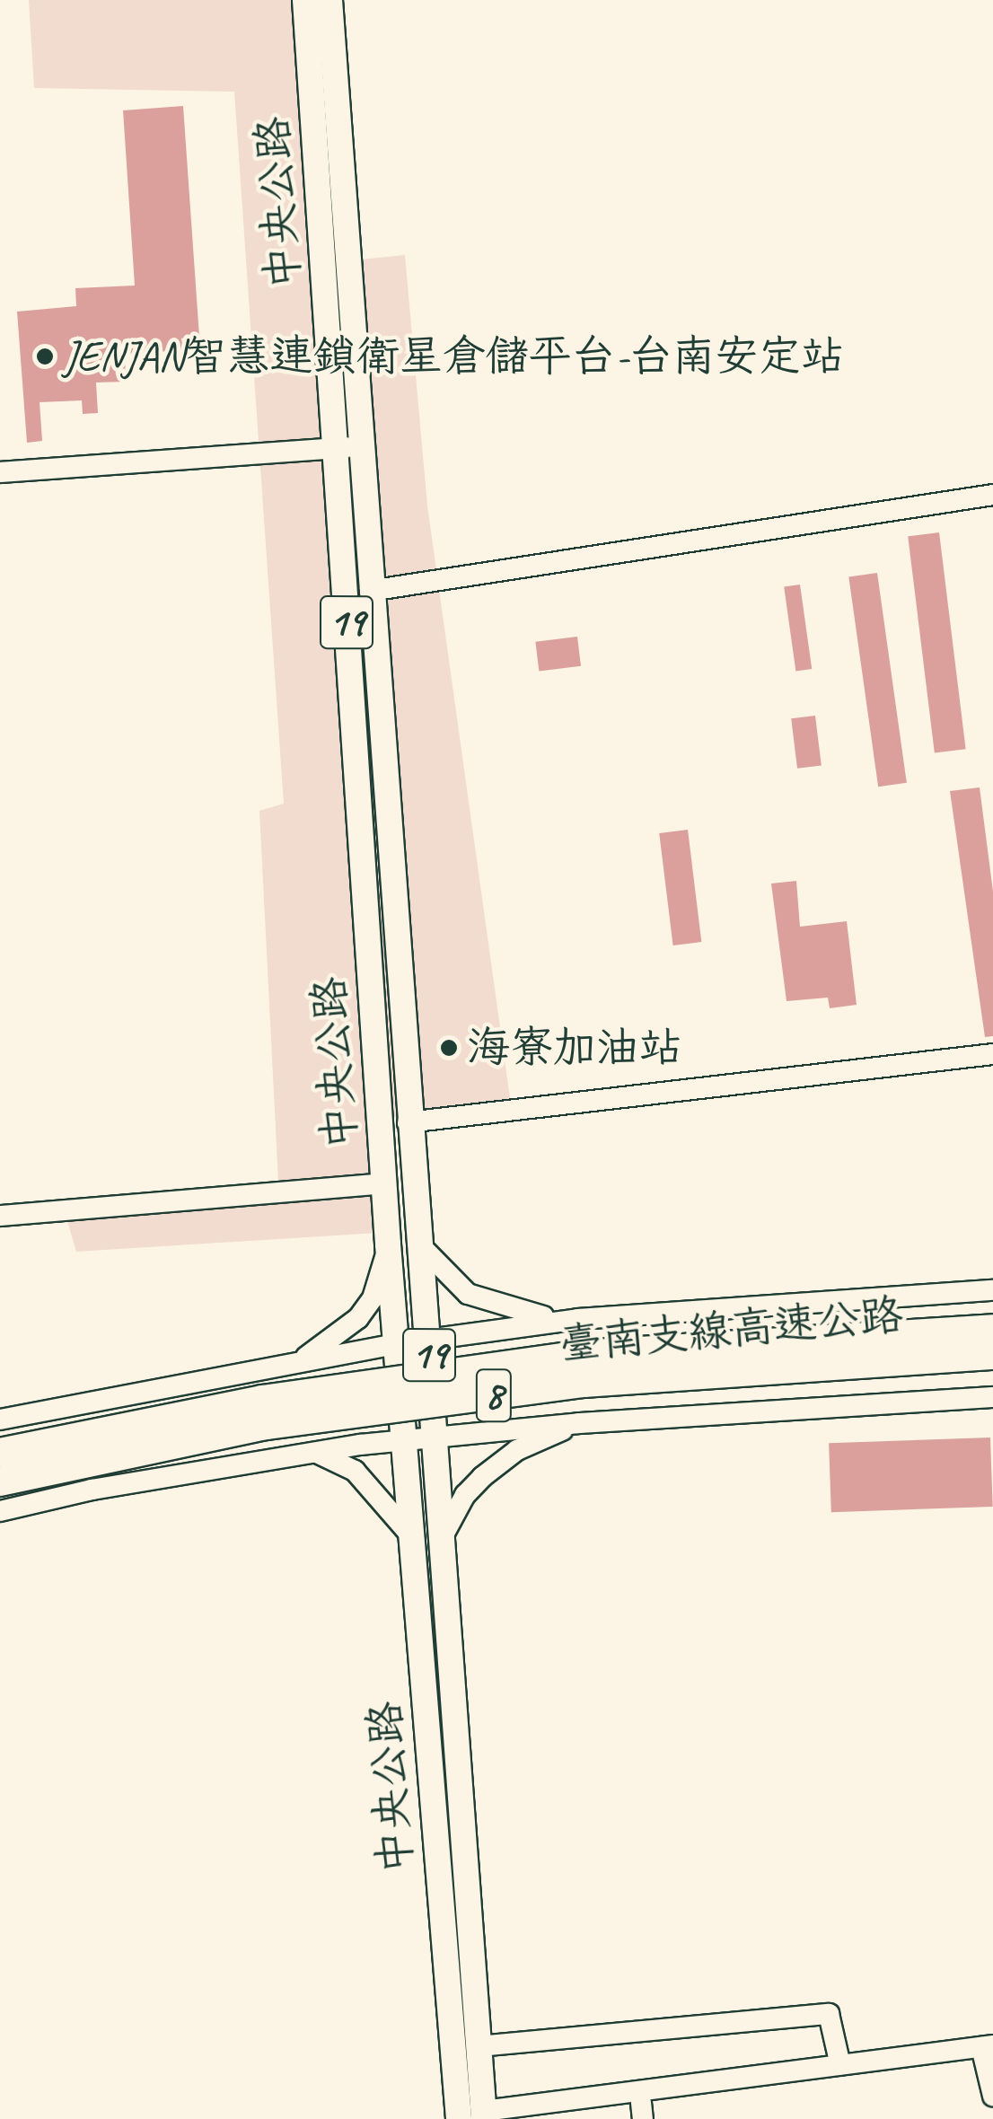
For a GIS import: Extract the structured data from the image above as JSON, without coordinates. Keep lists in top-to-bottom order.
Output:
{
  "streets": {
    "highway": ["臺南支線高速公路", "8"],
    "main road": ["中央公路", "19"]
  },
  "places": ["JENJAN智慧連鎖衛星倉儲平台-台南安定站", "海寮加油站"]
}
